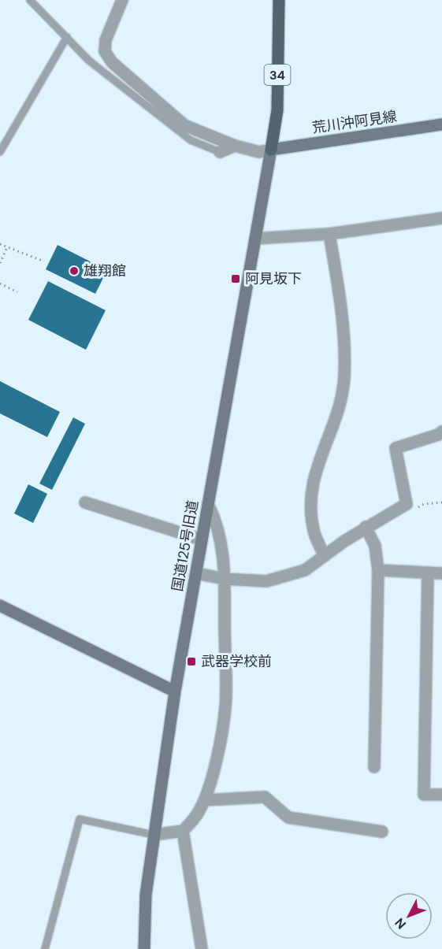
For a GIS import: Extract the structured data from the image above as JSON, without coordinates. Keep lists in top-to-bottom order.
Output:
{
  "streets": {
    "main road": ["34"],
    "street": ["荒川沖阿見線", "国道125号旧道"]
  },
  "crossings": [
    ["34", "荒川沖阿見線"],
    ["34", "国道125号旧道"],
    ["荒川沖阿見線", "国道125号旧道"]
  ],
  "places": {
    "other": ["雄翔館"],
    "transit": ["阿見坂下", "武器学校前"]
  },
  "north": "bottom left"
}
